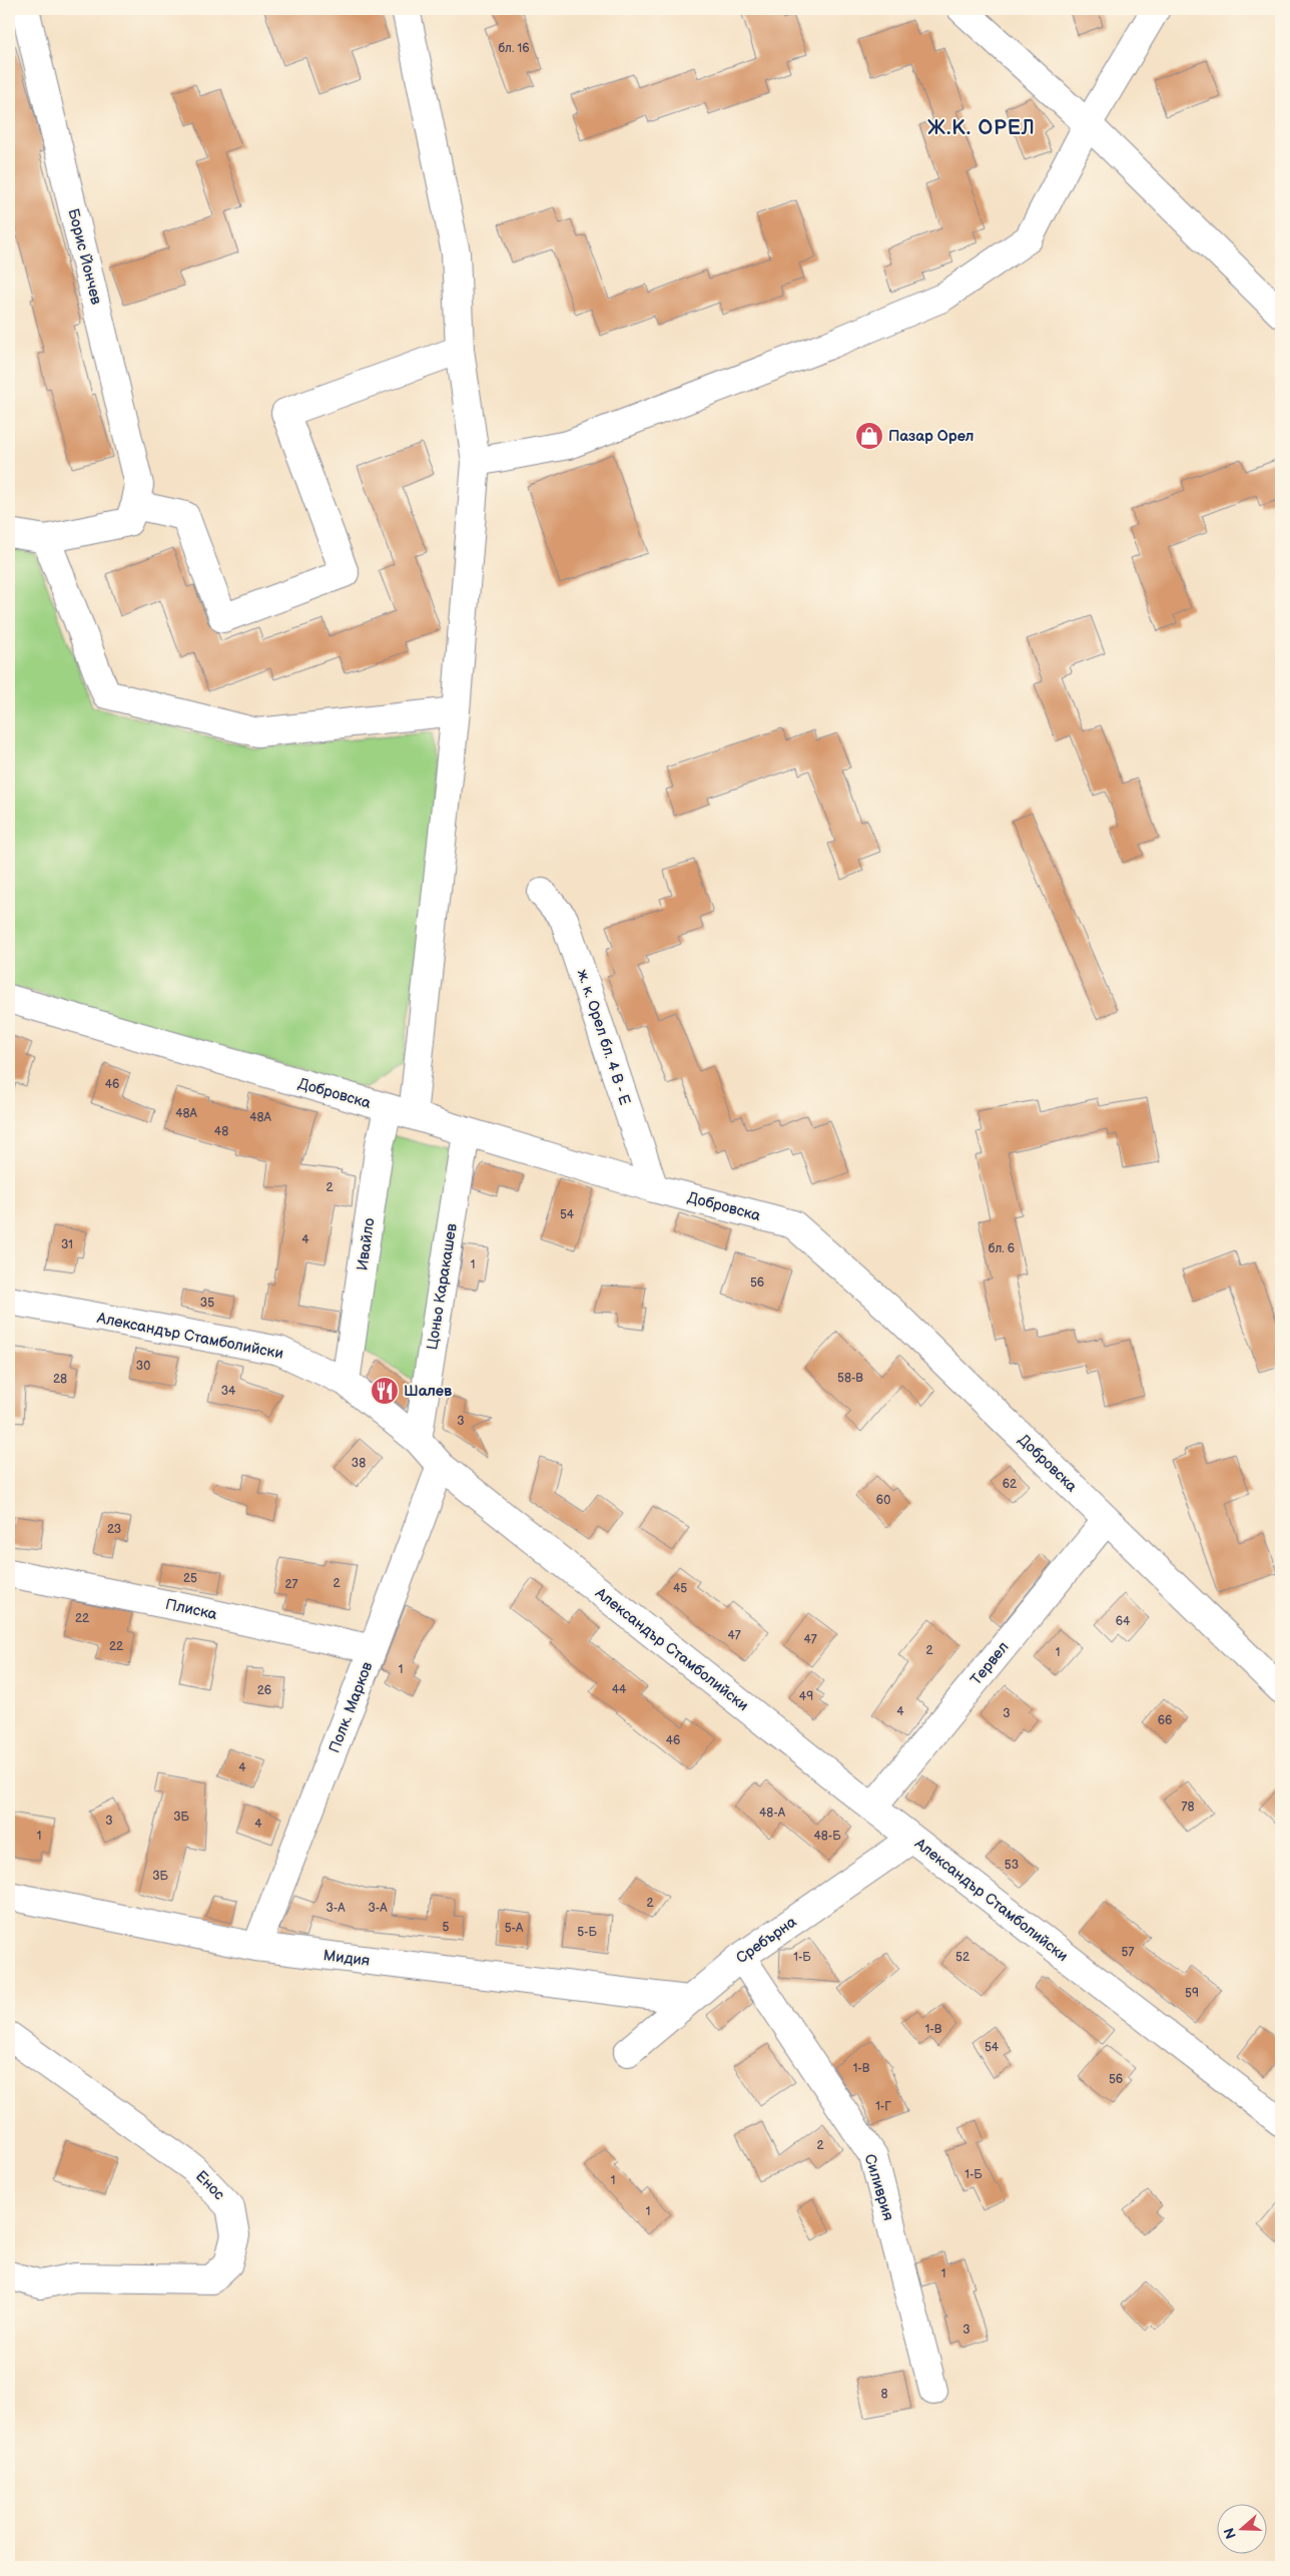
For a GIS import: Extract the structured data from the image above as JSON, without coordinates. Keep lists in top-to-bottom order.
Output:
{
  "streets": {
    "street": [
      "Борис Йончев",
      "ж. к. Орел бл. 4 В - Е",
      "Добровска",
      "Ивайло",
      "Цоньо Каракашев",
      "Александър Стамболийски",
      "Плиска",
      "Тервел",
      "Полк. Марков",
      "Сребърна",
      "Мидия",
      "Енос",
      "Силиврия"
    ]
  },
  "crossings": [
    ["ж. к. Орел бл. 4 В - Е", "Добровска"],
    ["Добровска", "Ивайло"],
    ["Добровска", "Цоньо Каракашев"],
    ["Добровска", "Тервел"],
    ["Ивайло", "Александър Стамболийски"],
    ["Цоньо Каракашев", "Александър Стамболийски"],
    ["Александър Стамболийски", "Тервел"],
    ["Александър Стамболийски", "Полк. Марков"],
    ["Александър Стамболийски", "Сребърна"],
    ["Плиска", "Полк. Марков"],
    ["Полк. Марков", "Мидия"],
    ["Сребърна", "Мидия"],
    ["Сребърна", "Силиврия"]
  ],
  "districts": ["Ж.К. ОРЕЛ"],
  "places": {
    "shop": ["Пазар Орел"],
    "restaurant": ["Шалев"]
  },
  "house_numbers": [
    "бл. 16",
    "46",
    "48А",
    "48А",
    "48",
    "2",
    "54",
    "4",
    "31",
    "бл. 6",
    "1",
    "56",
    "35",
    "30",
    "58-В",
    "28",
    "34",
    "3",
    "38",
    "62",
    "60",
    "23",
    "25",
    "2",
    "27",
    "45",
    "22",
    "64",
    "47",
    "47",
    "22",
    "2",
    "1",
    "1",
    "44",
    "26",
    "49",
    "4",
    "3",
    "66",
    "46",
    "4",
    "78",
    "48-А",
    "3Б",
    "3",
    "4",
    "1",
    "48-Б",
    "53",
    "3Б",
    "2",
    "3-А",
    "3-А",
    "5",
    "5-А",
    "5-Б",
    "57",
    "1-Б",
    "52",
    "59",
    "1-В",
    "54",
    "1-В",
    "56",
    "1-Г",
    "2",
    "1-Б",
    "1",
    "1",
    "1",
    "3",
    "8"
  ],
  "north": "left"
}
